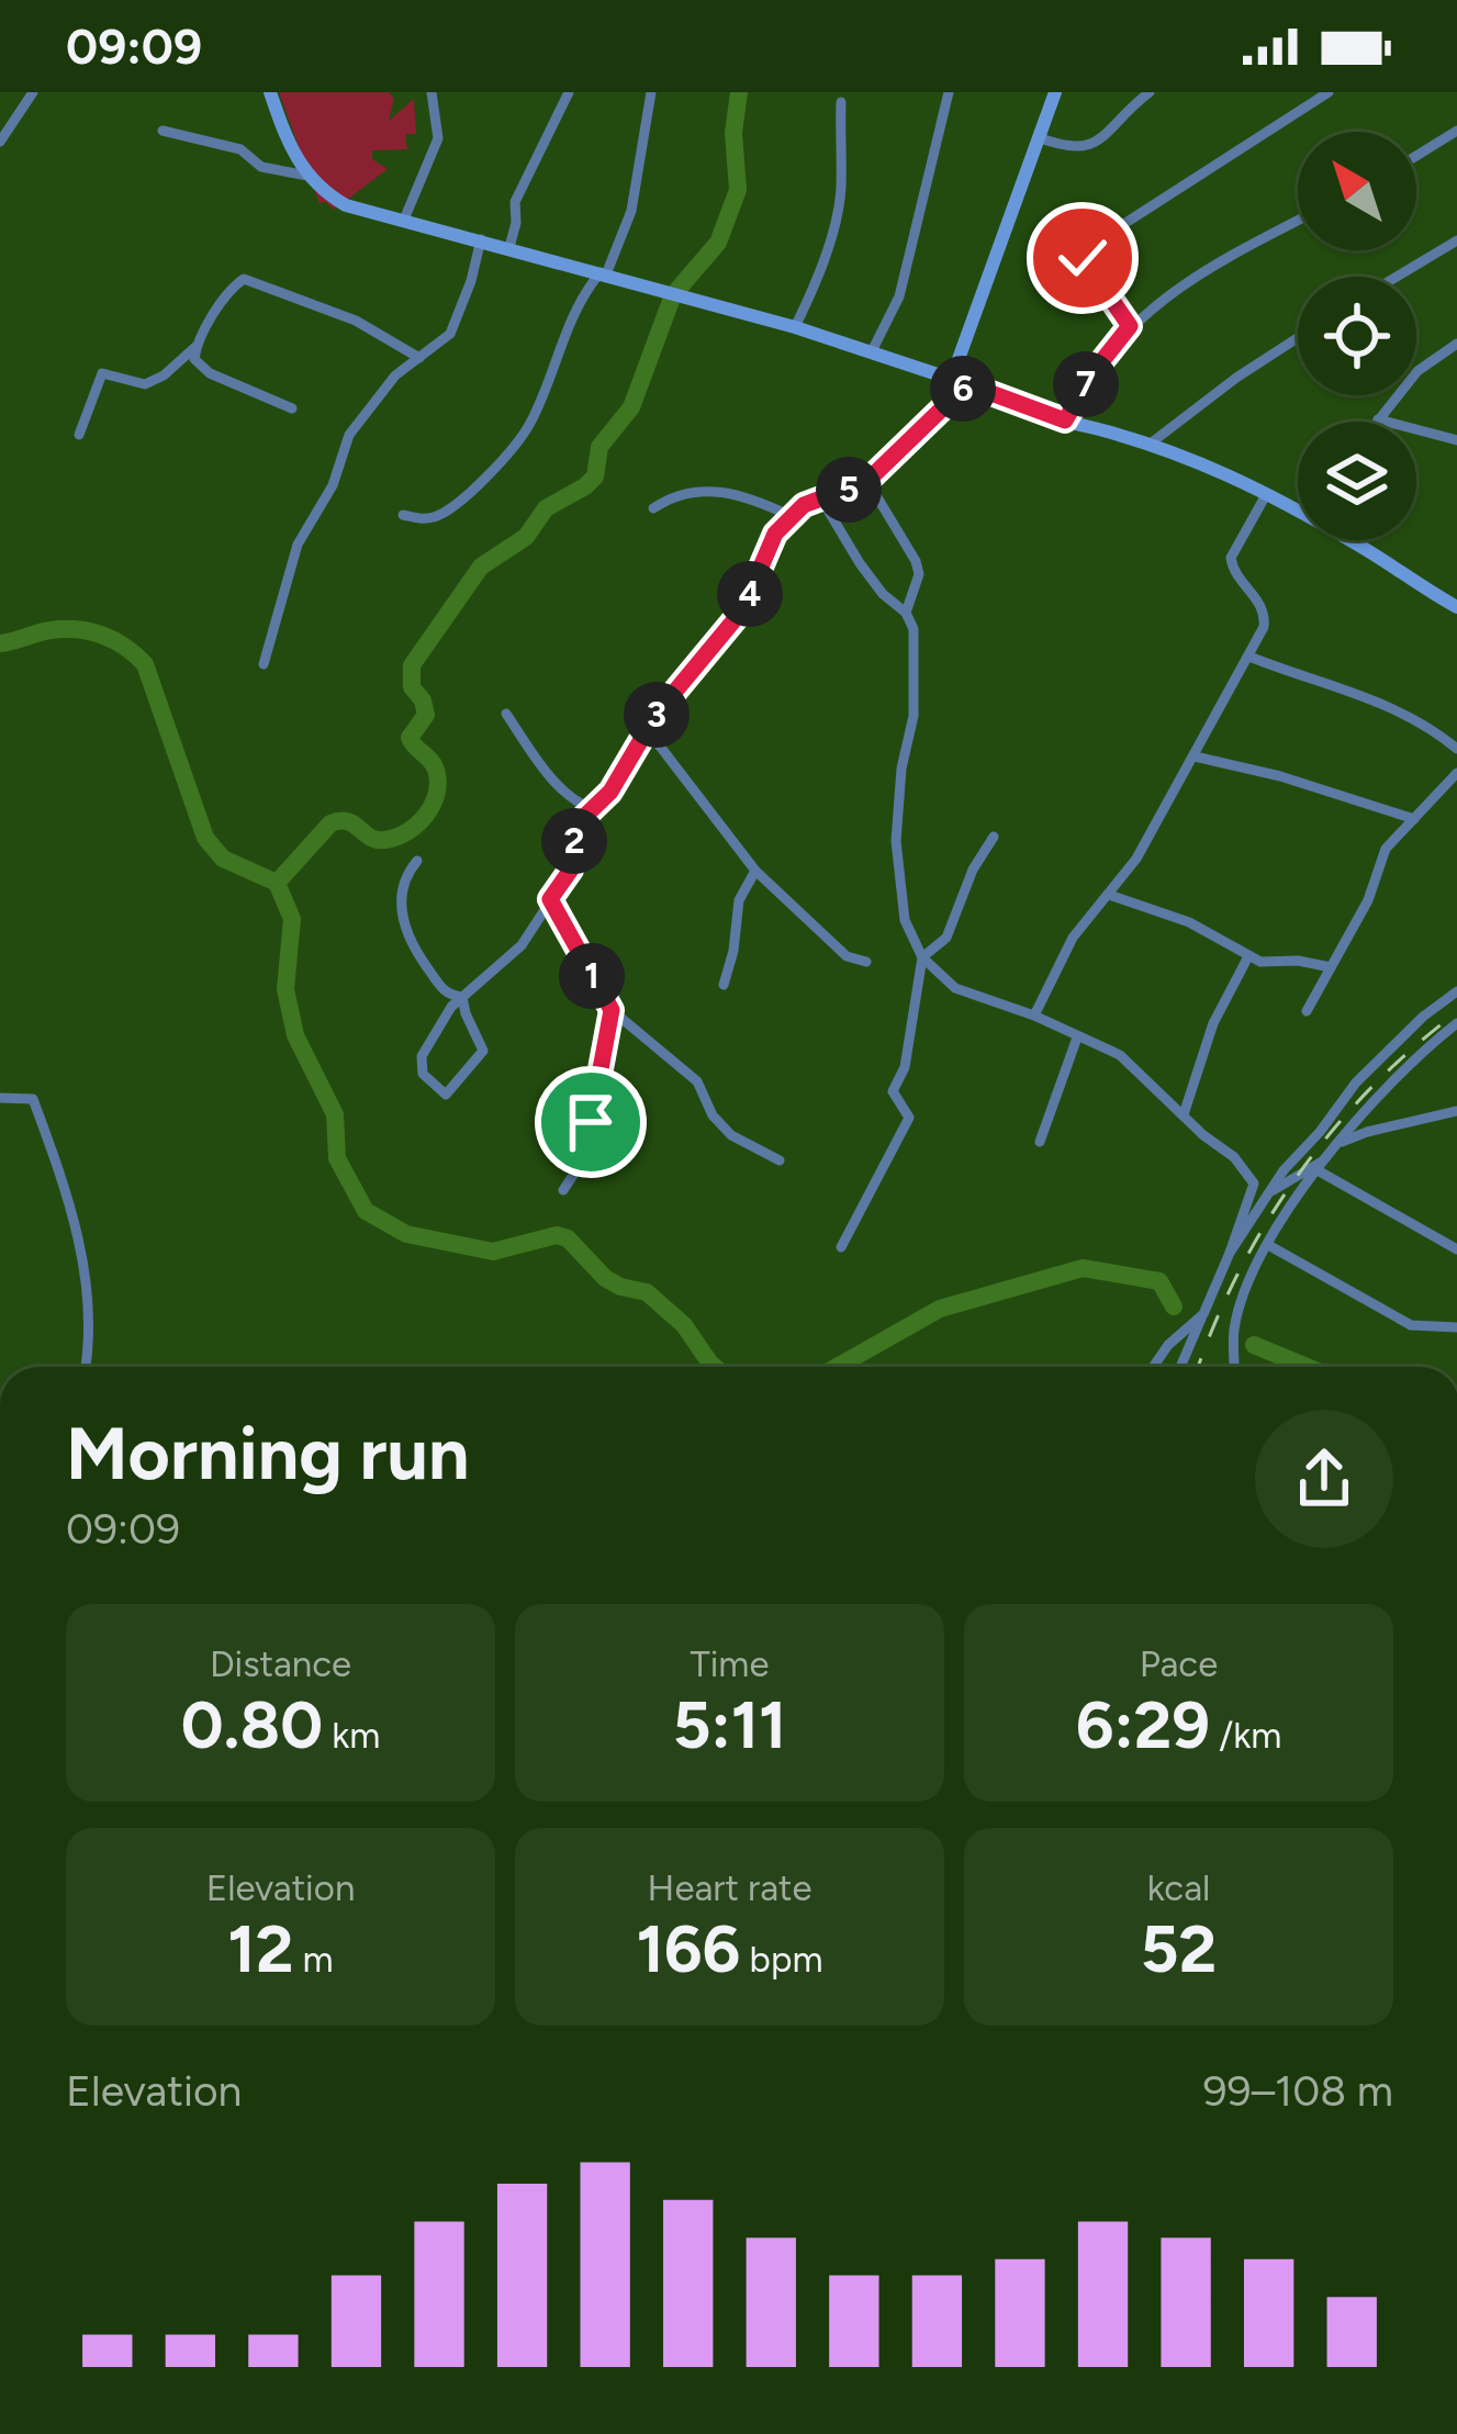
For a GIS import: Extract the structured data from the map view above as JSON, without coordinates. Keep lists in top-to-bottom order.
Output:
{
  "north": "top left",
  "page": {
    "status": "09:09",
    "pins": [
      "7",
      "6",
      "5",
      "4",
      "3",
      "2",
      "1"
    ],
    "heading": ["Morning run", "09:09"],
    "stats": [
      ["Distance", "0.80 km"],
      ["Time", "5:11"],
      ["Pace", "6:29 /km"],
      ["Elevation", "12 m"],
      ["Heart rate", "166 bpm"],
      ["kcal", "52"]
    ],
    "chart": ["Elevation", "99–108 m"]
  }
}
